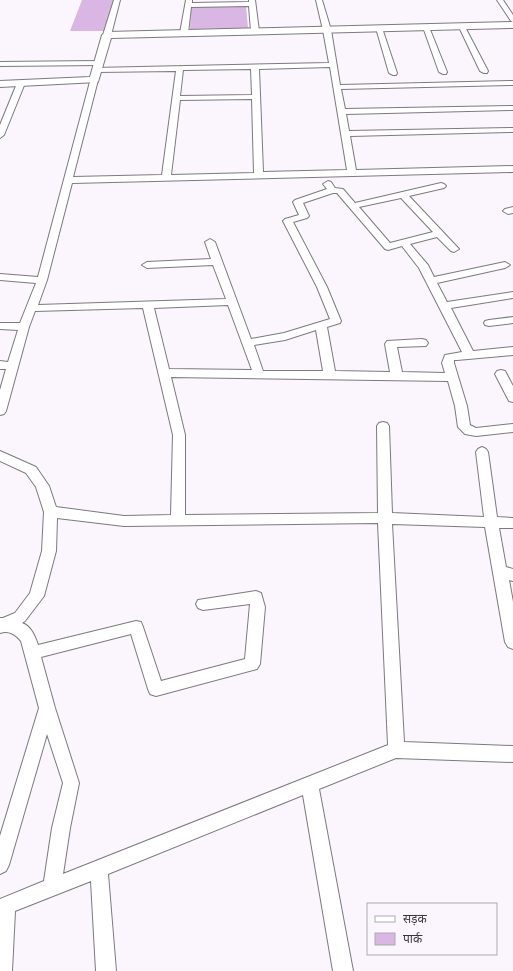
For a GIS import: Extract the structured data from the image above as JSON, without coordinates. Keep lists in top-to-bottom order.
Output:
{
  "legend": ["सड़क", "पार्क"]
}
